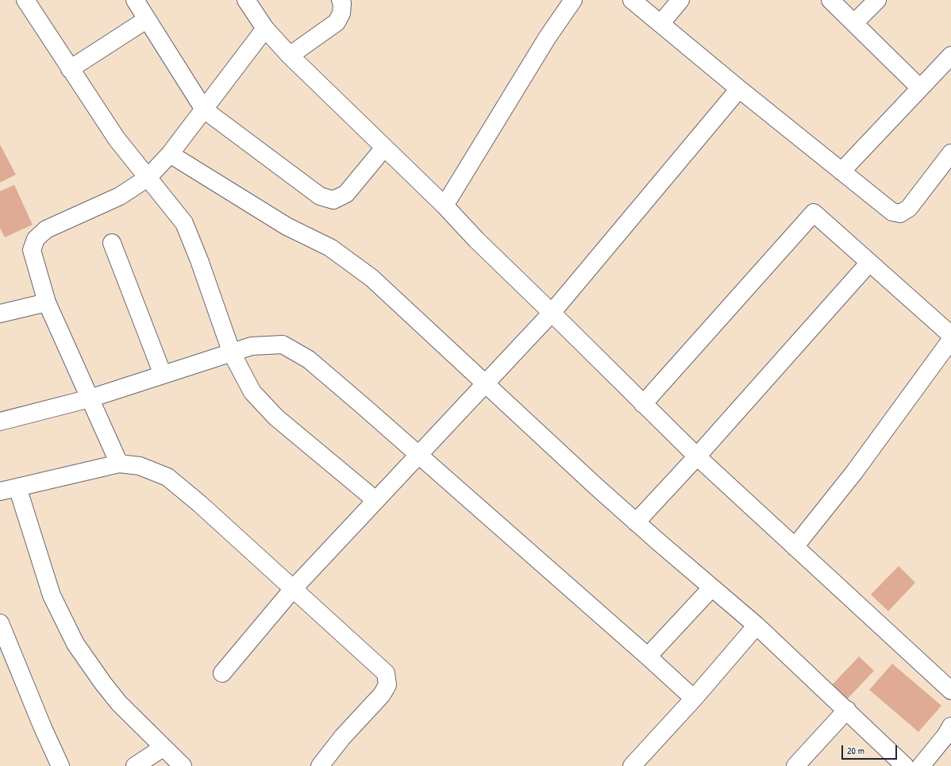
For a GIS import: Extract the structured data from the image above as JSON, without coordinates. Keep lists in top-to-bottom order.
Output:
{
  "scale_bar": "20 m"
}
